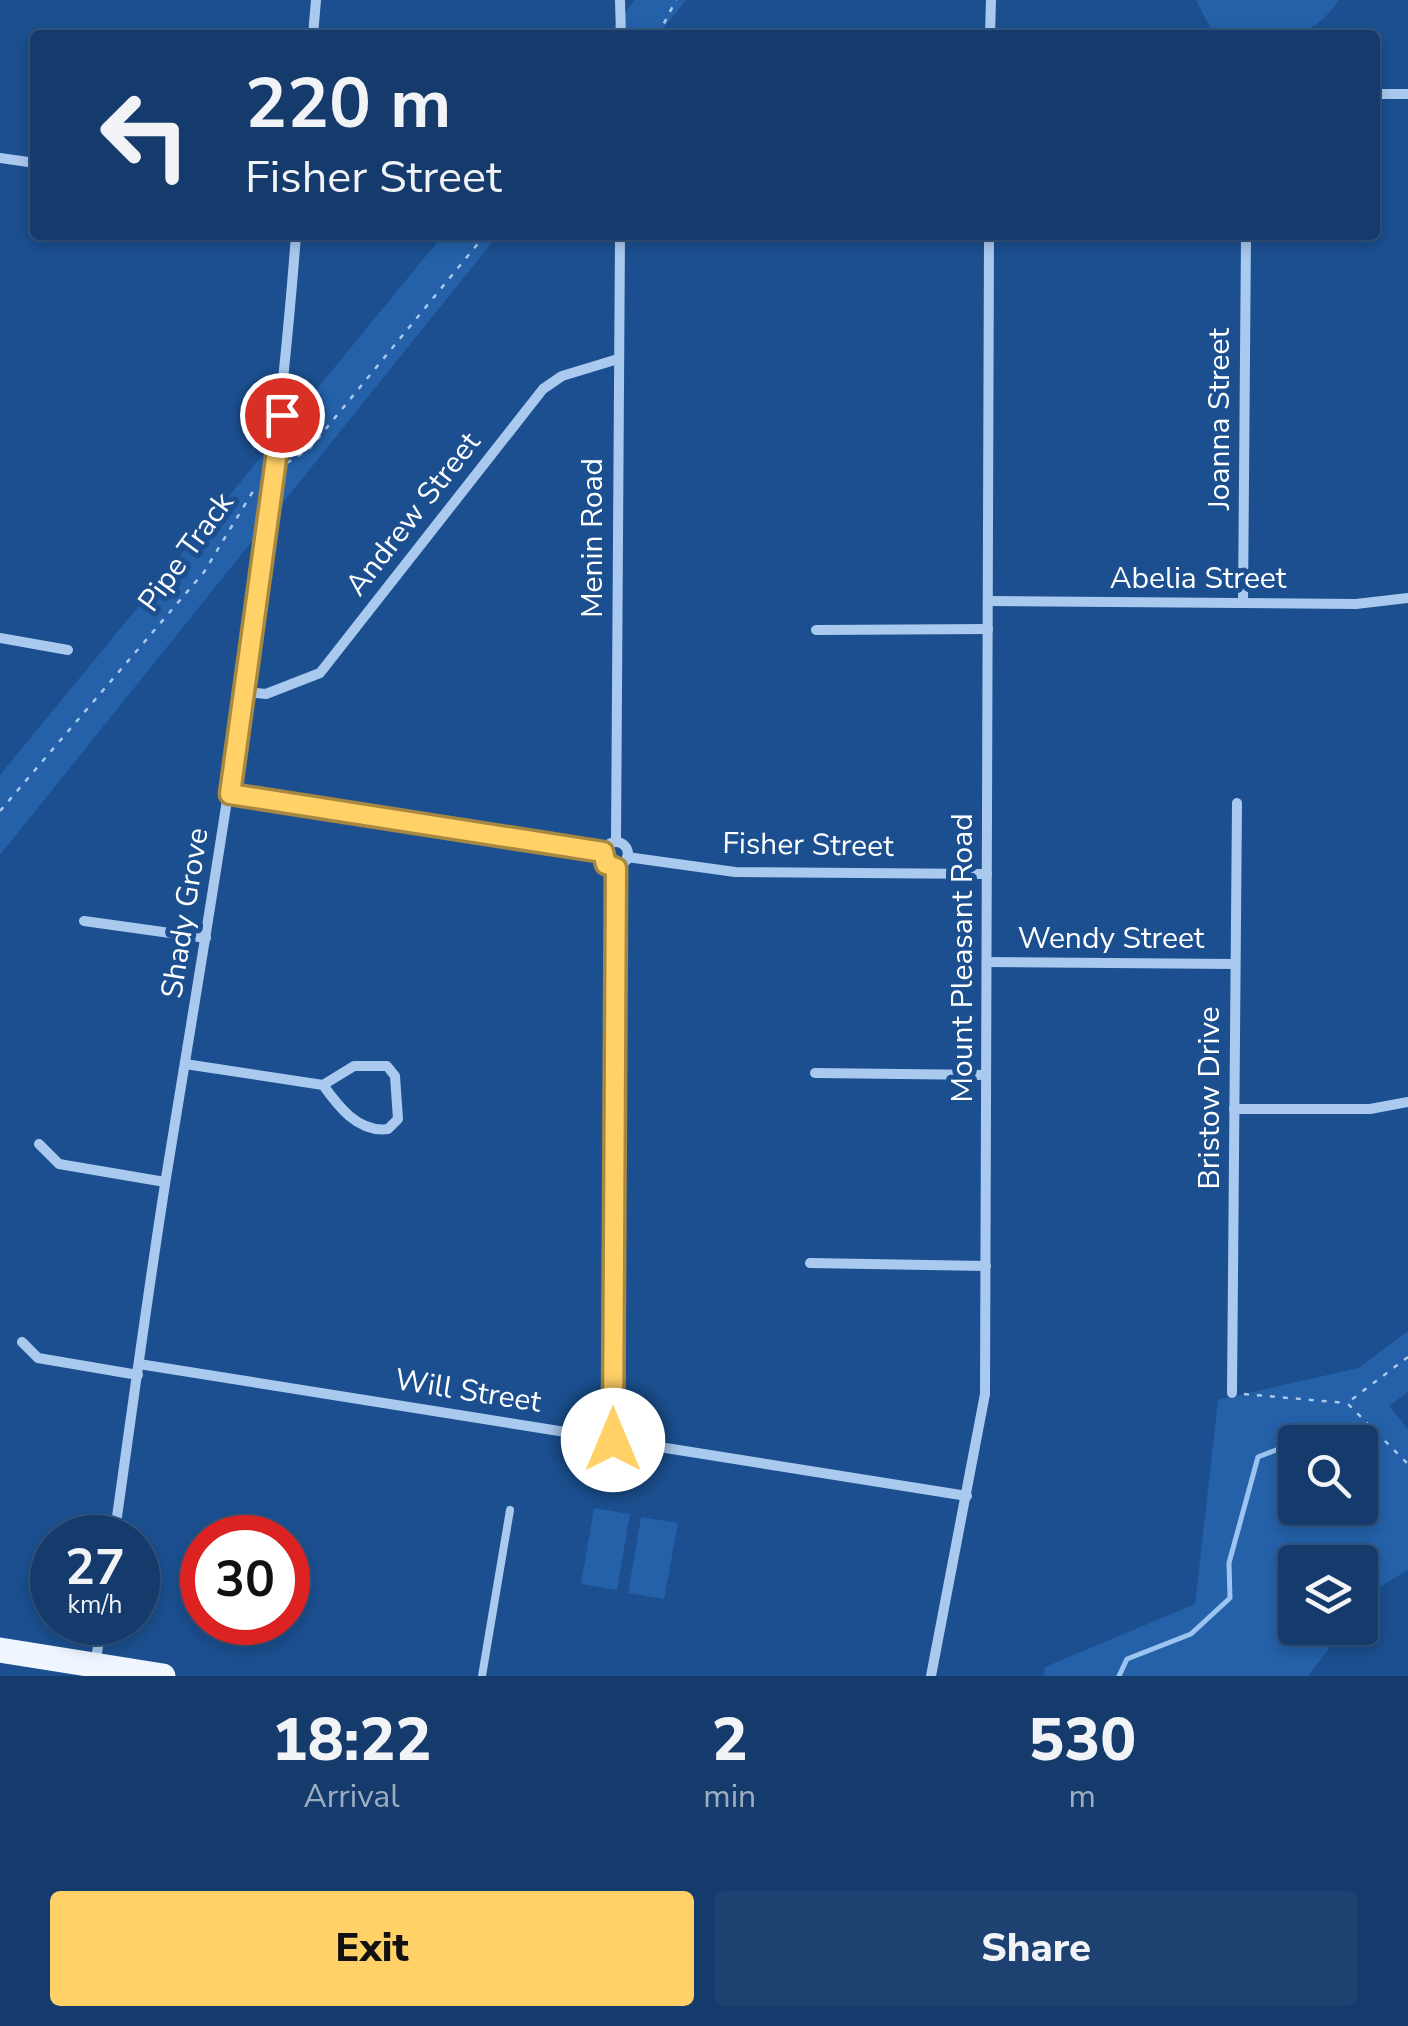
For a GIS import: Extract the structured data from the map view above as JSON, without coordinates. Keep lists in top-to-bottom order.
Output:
{
  "streets": {
    "street": [
      "Joanna Street",
      "Andrew Street",
      "Menin Road",
      "Abelia Street",
      "Fisher Street",
      "Shady Grove",
      "Wendy Street",
      "Mount Pleasant Road",
      "Bristow Drive",
      "Will Street"
    ],
    "path": ["Pipe Track"]
  },
  "crossings": [
    ["Joanna Street", "Abelia Street"],
    ["Andrew Street", "Menin Road"],
    ["Andrew Street", "Shady Grove"],
    ["Menin Road", "Fisher Street"],
    ["Pipe Track", "Shady Grove"],
    ["Abelia Street", "Mount Pleasant Road"],
    ["Fisher Street", "Mount Pleasant Road"],
    ["Shady Grove", "Will Street"],
    ["Wendy Street", "Mount Pleasant Road"],
    ["Wendy Street", "Bristow Drive"],
    ["Mount Pleasant Road", "Will Street"]
  ],
  "page": {
    "turn": ["220 m", "Fisher Street"],
    "speed": "27 km/h",
    "limit": "30",
    "eta": [
      "18:22",
      "Arrival",
      "2",
      "min",
      "530",
      "m"
    ],
    "buttons": ["Exit", "Share"]
  }
}
